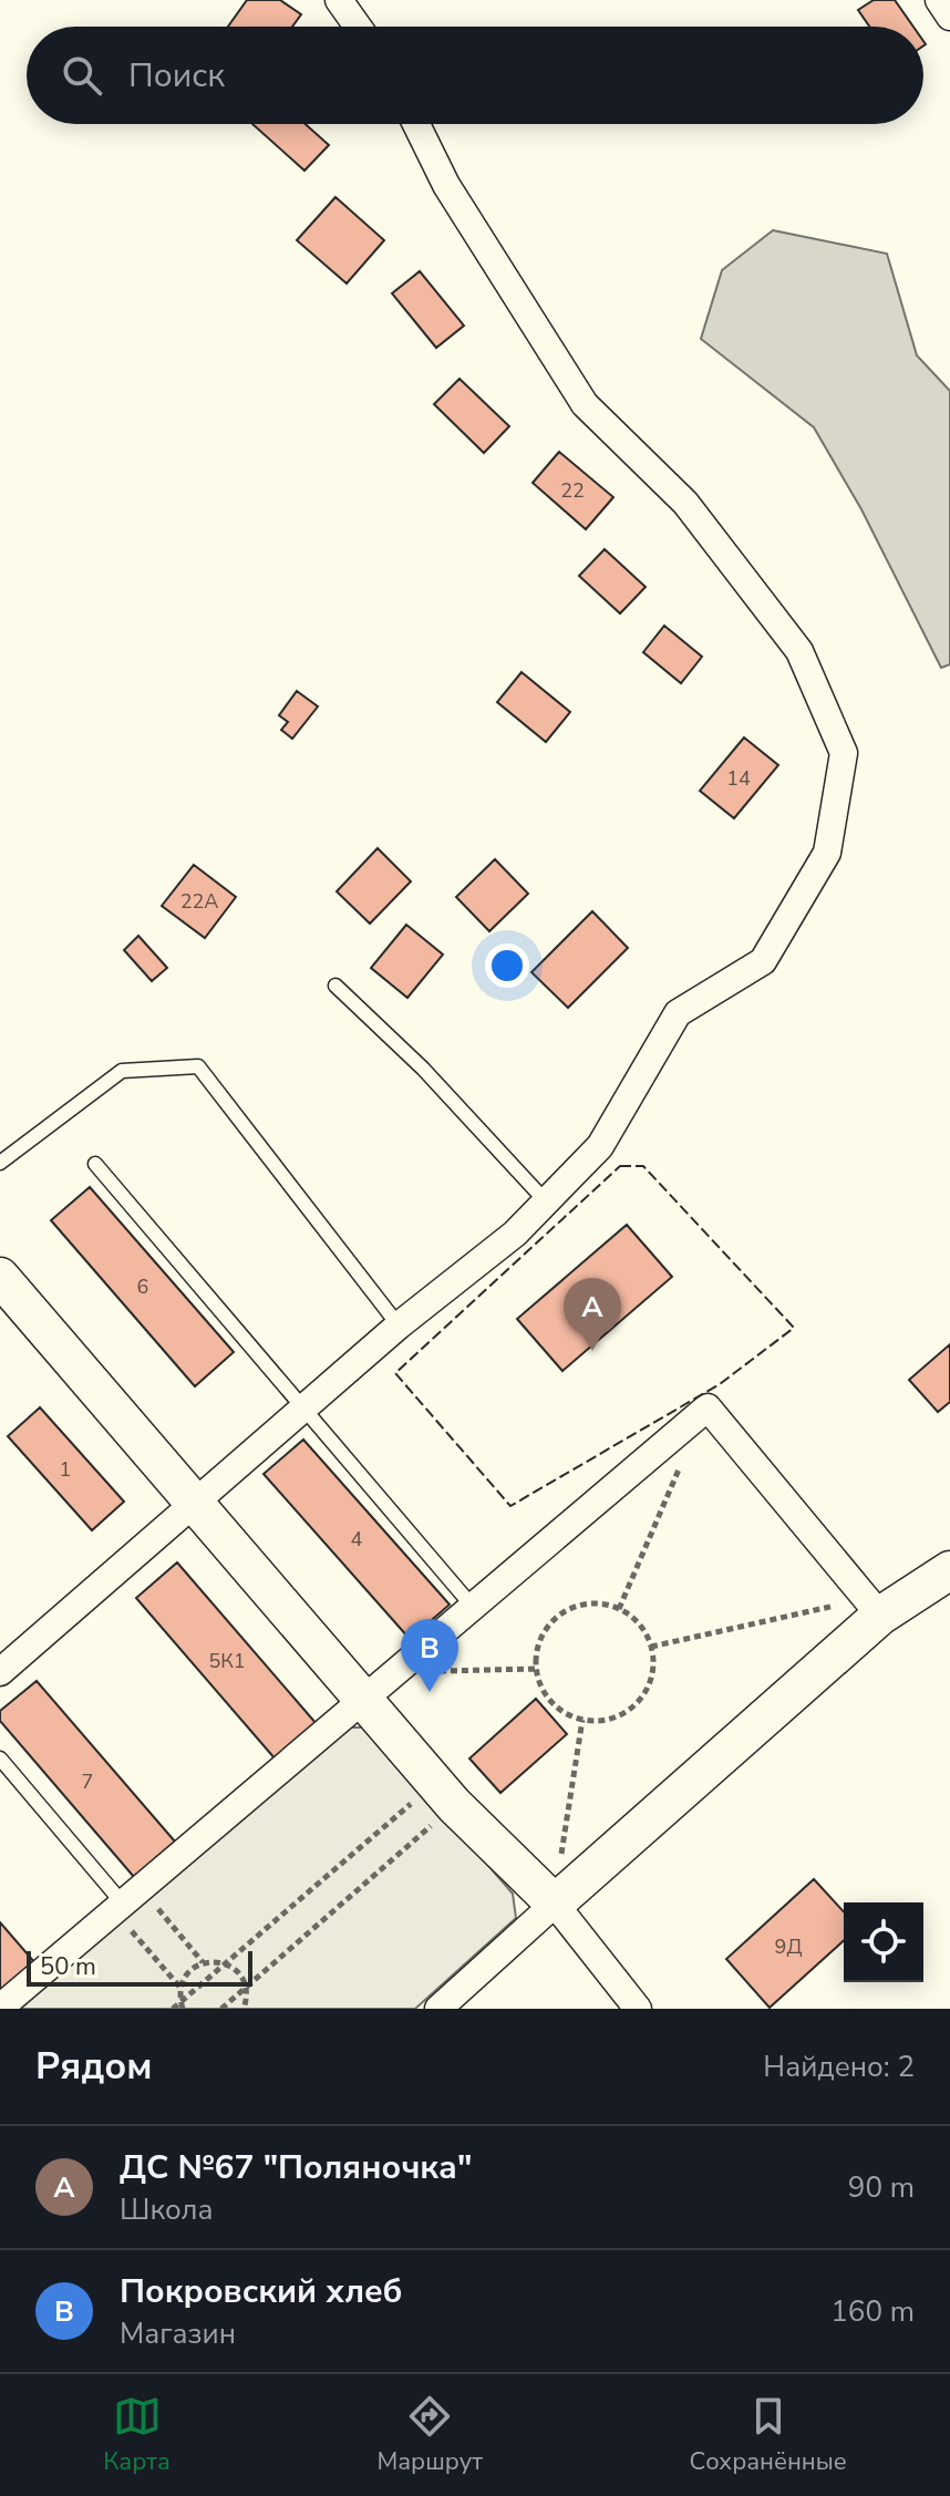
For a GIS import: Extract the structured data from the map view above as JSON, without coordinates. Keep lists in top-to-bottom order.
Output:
{
  "house_numbers": [
    "22",
    "14",
    "22А",
    "6",
    "1",
    "4",
    "5К1",
    "7",
    "9Д"
  ],
  "scale_bar": "50 m",
  "page": {
    "search": "Поиск",
    "pins": ["A", "B"],
    "scale": "50 m",
    "heading": ["Рядом", "Найдено: 2"],
    "list": [
      {
        "mark": "A",
        "name": "ДС №67 \"Поляночка\"",
        "note": "Школа",
        "value": "90 m"
      },
      {
        "mark": "B",
        "name": "Покровский хлеб",
        "note": "Магазин",
        "value": "160 m"
      }
    ],
    "nav": ["Карта", "Маршрут", "Сохранённые"]
  }
}
